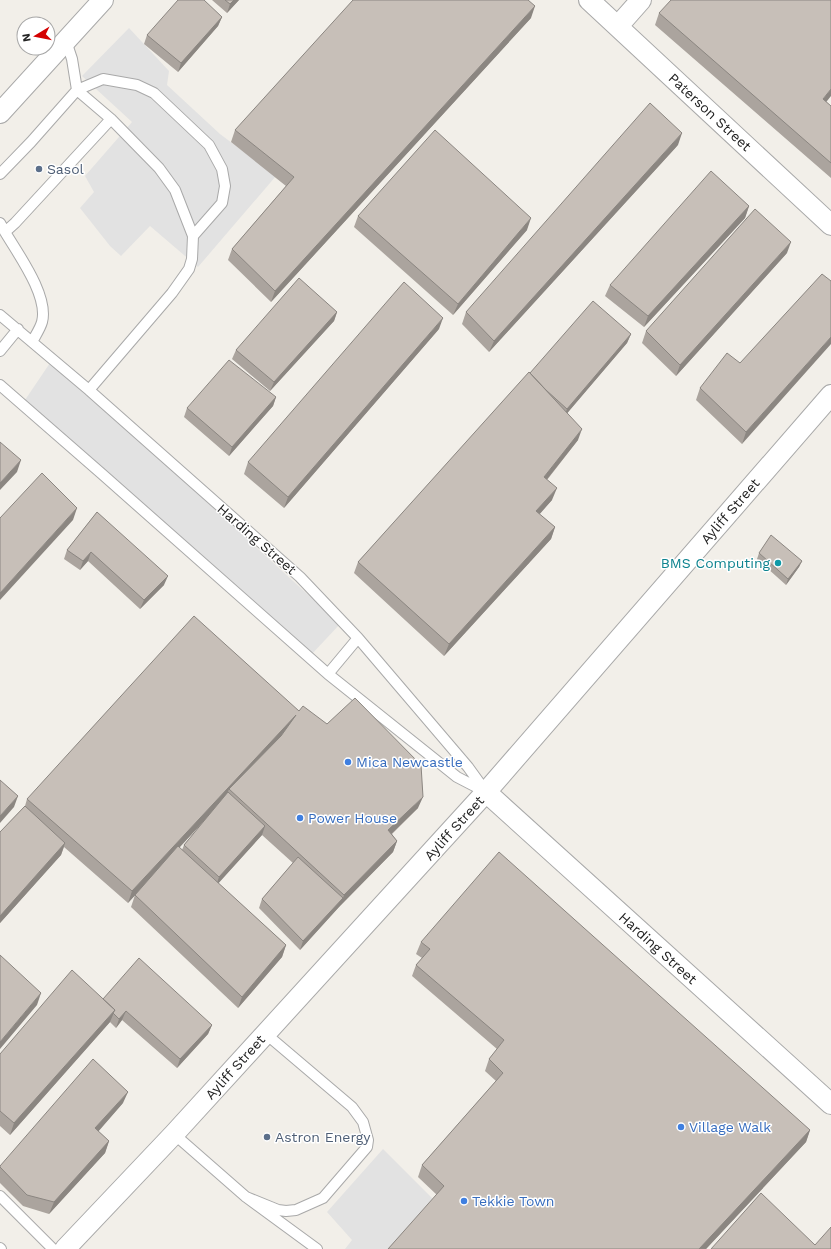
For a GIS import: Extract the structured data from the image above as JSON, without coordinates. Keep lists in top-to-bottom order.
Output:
{
  "streets": {
    "street": ["Paterson Street", "Ayliff Street", "Harding Street"]
  },
  "crossings": [
    ["Ayliff Street", "Harding Street"]
  ],
  "places": [
    "Sasol",
    "BMS Computing",
    "Mica Newcastle",
    "Power House",
    "Village Walk",
    "Astron Energy",
    "Tekkie Town"
  ],
  "north": "left"
}
